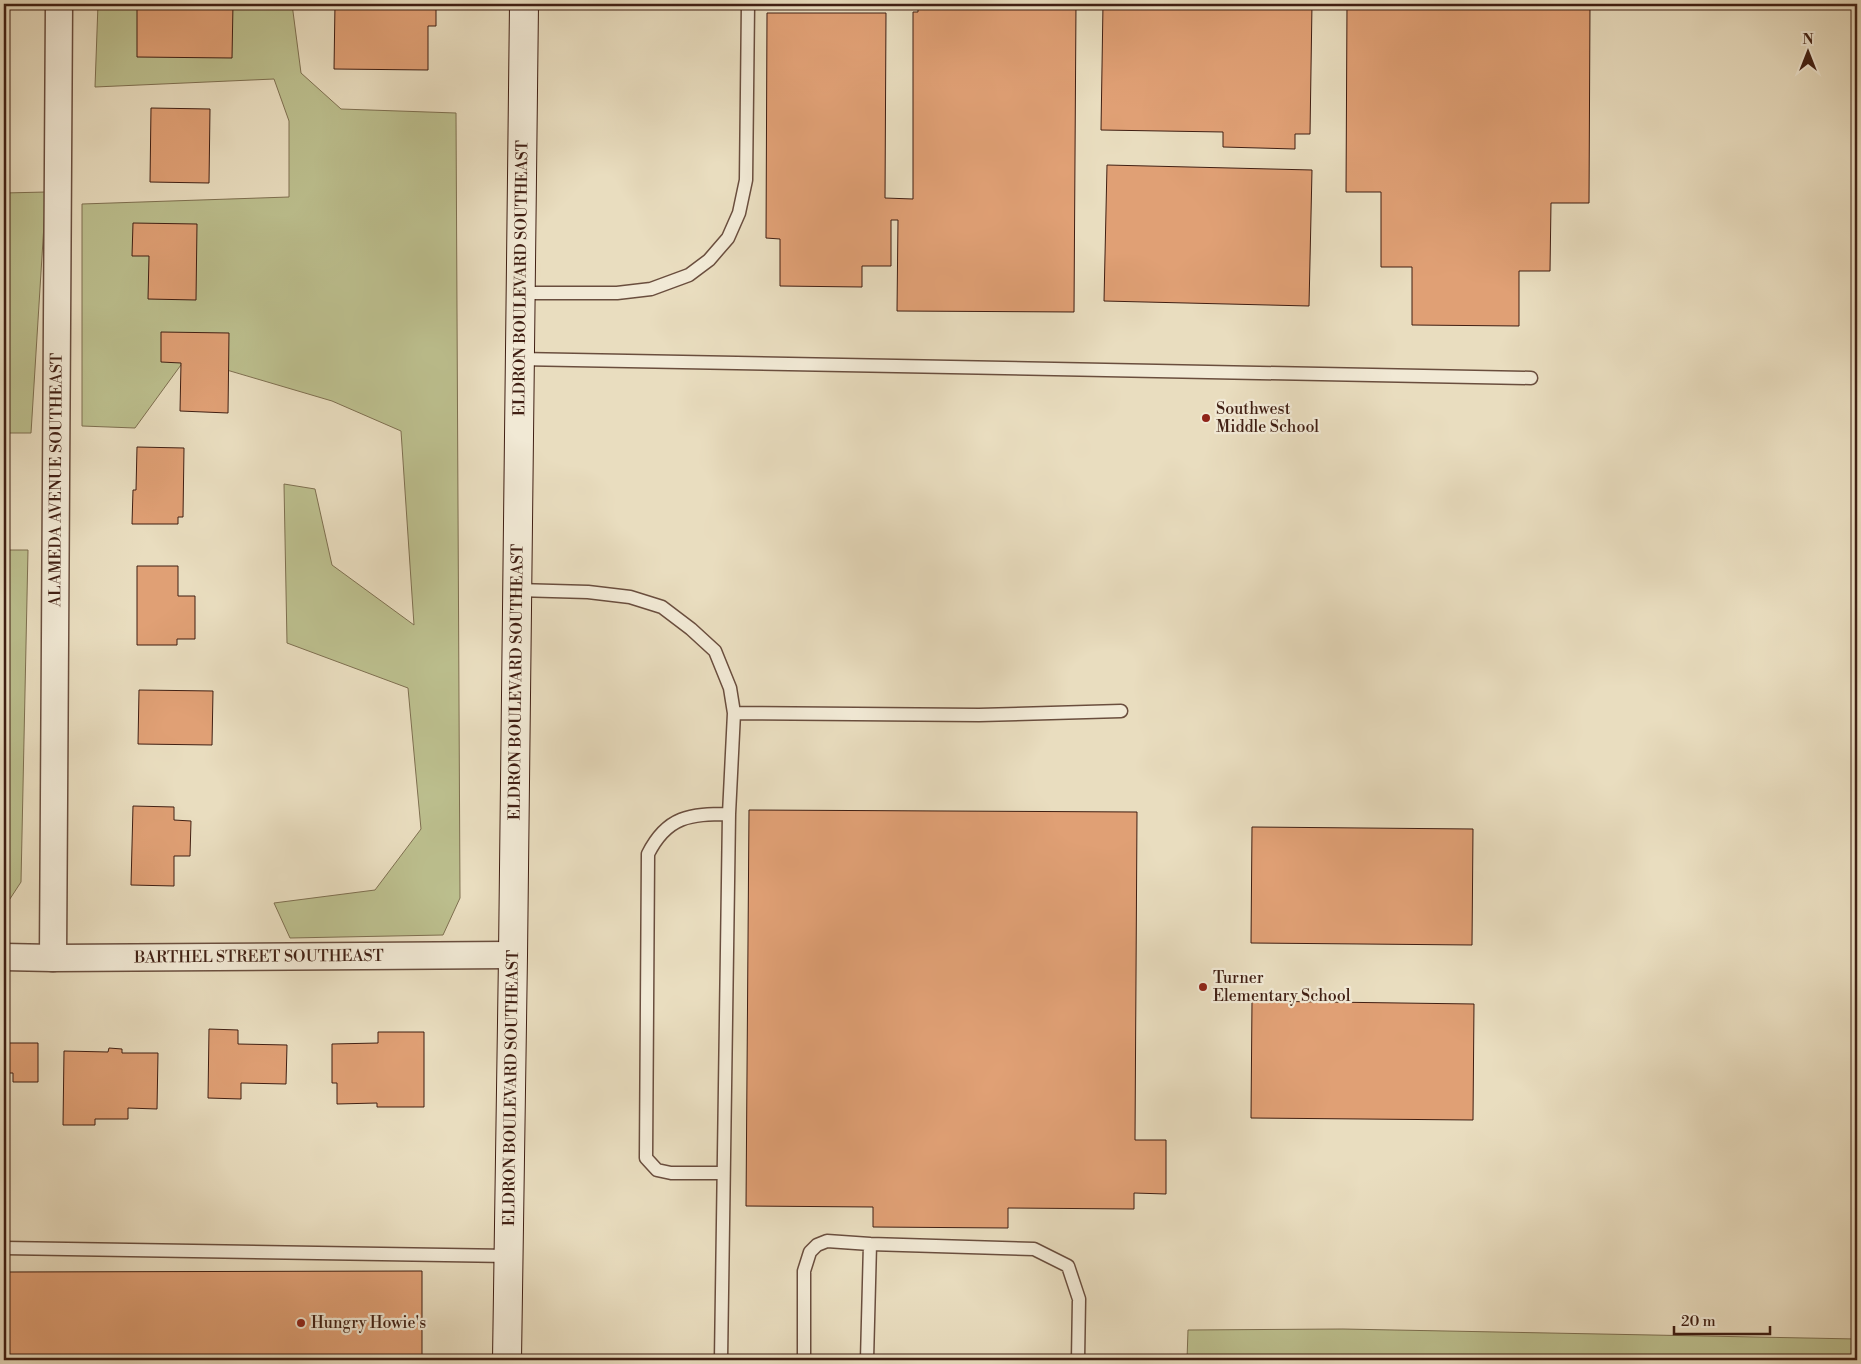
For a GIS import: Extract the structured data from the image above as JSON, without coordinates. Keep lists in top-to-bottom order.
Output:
{
  "streets": {
    "street": ["ELDRON BOULEVARD SOUTHEAST", "ALAMEDA AVENUE SOUTHEAST", "BARTHEL STREET SOUTHEAST"]
  },
  "crossings": [
    ["ELDRON BOULEVARD SOUTHEAST", "BARTHEL STREET SOUTHEAST"],
    ["ALAMEDA AVENUE SOUTHEAST", "BARTHEL STREET SOUTHEAST"]
  ],
  "places": ["Southwest Middle School", "Turner Elementary School", "Hungry Howie's"],
  "scale_bar": "20 m",
  "north": "top"
}
